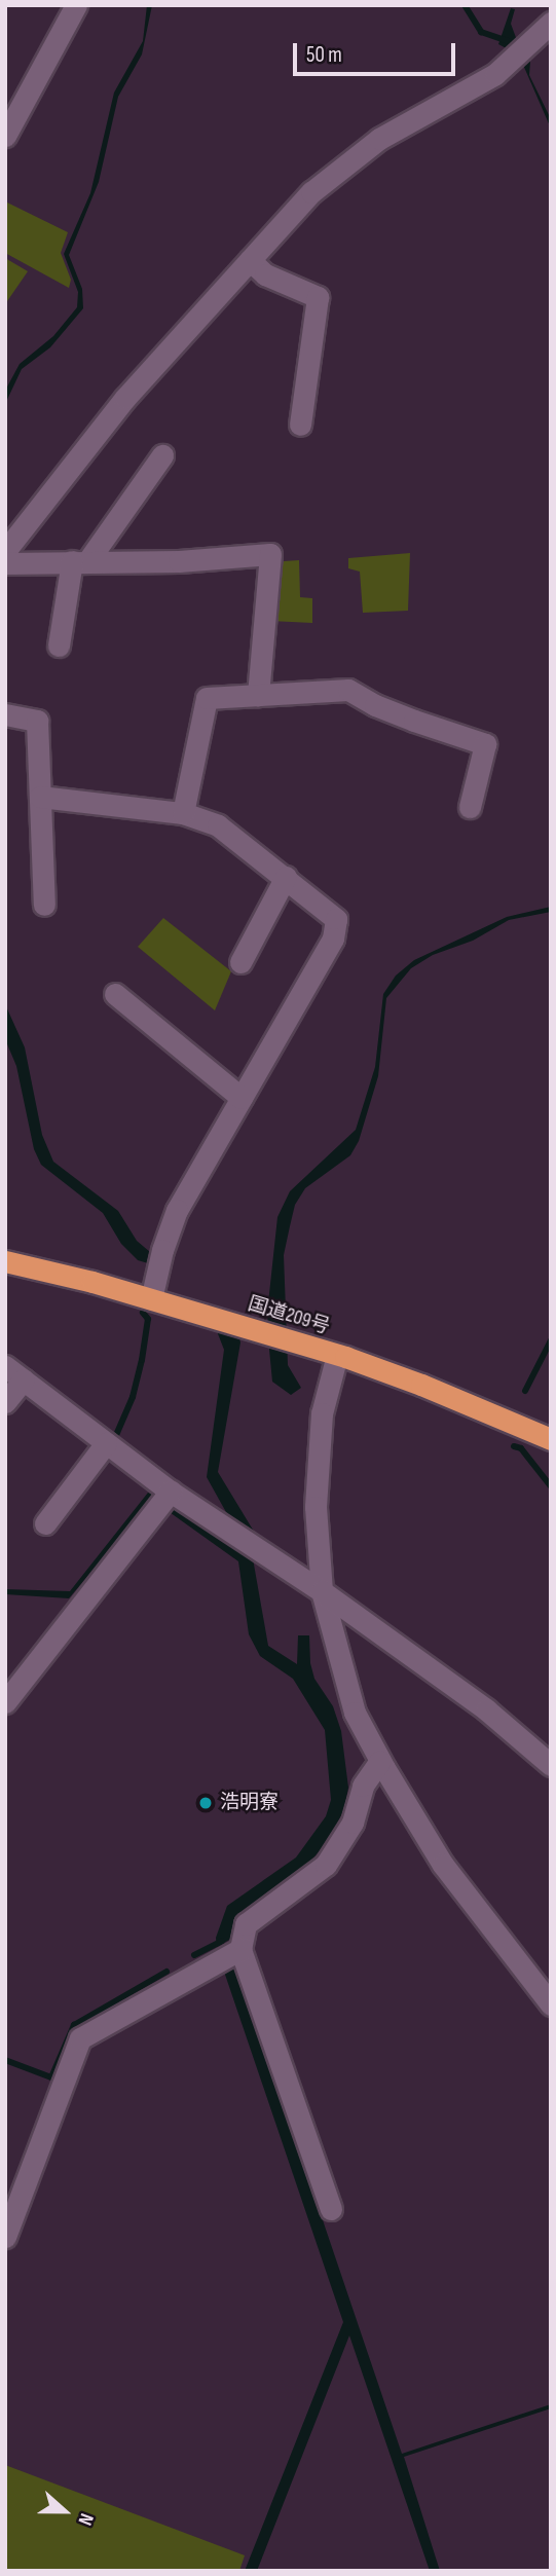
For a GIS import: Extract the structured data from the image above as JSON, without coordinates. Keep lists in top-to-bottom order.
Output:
{
  "streets": {
    "highway": ["国道209号"]
  },
  "places": ["浩明寮"],
  "scale_bar": "50 m",
  "north": "right"
}
